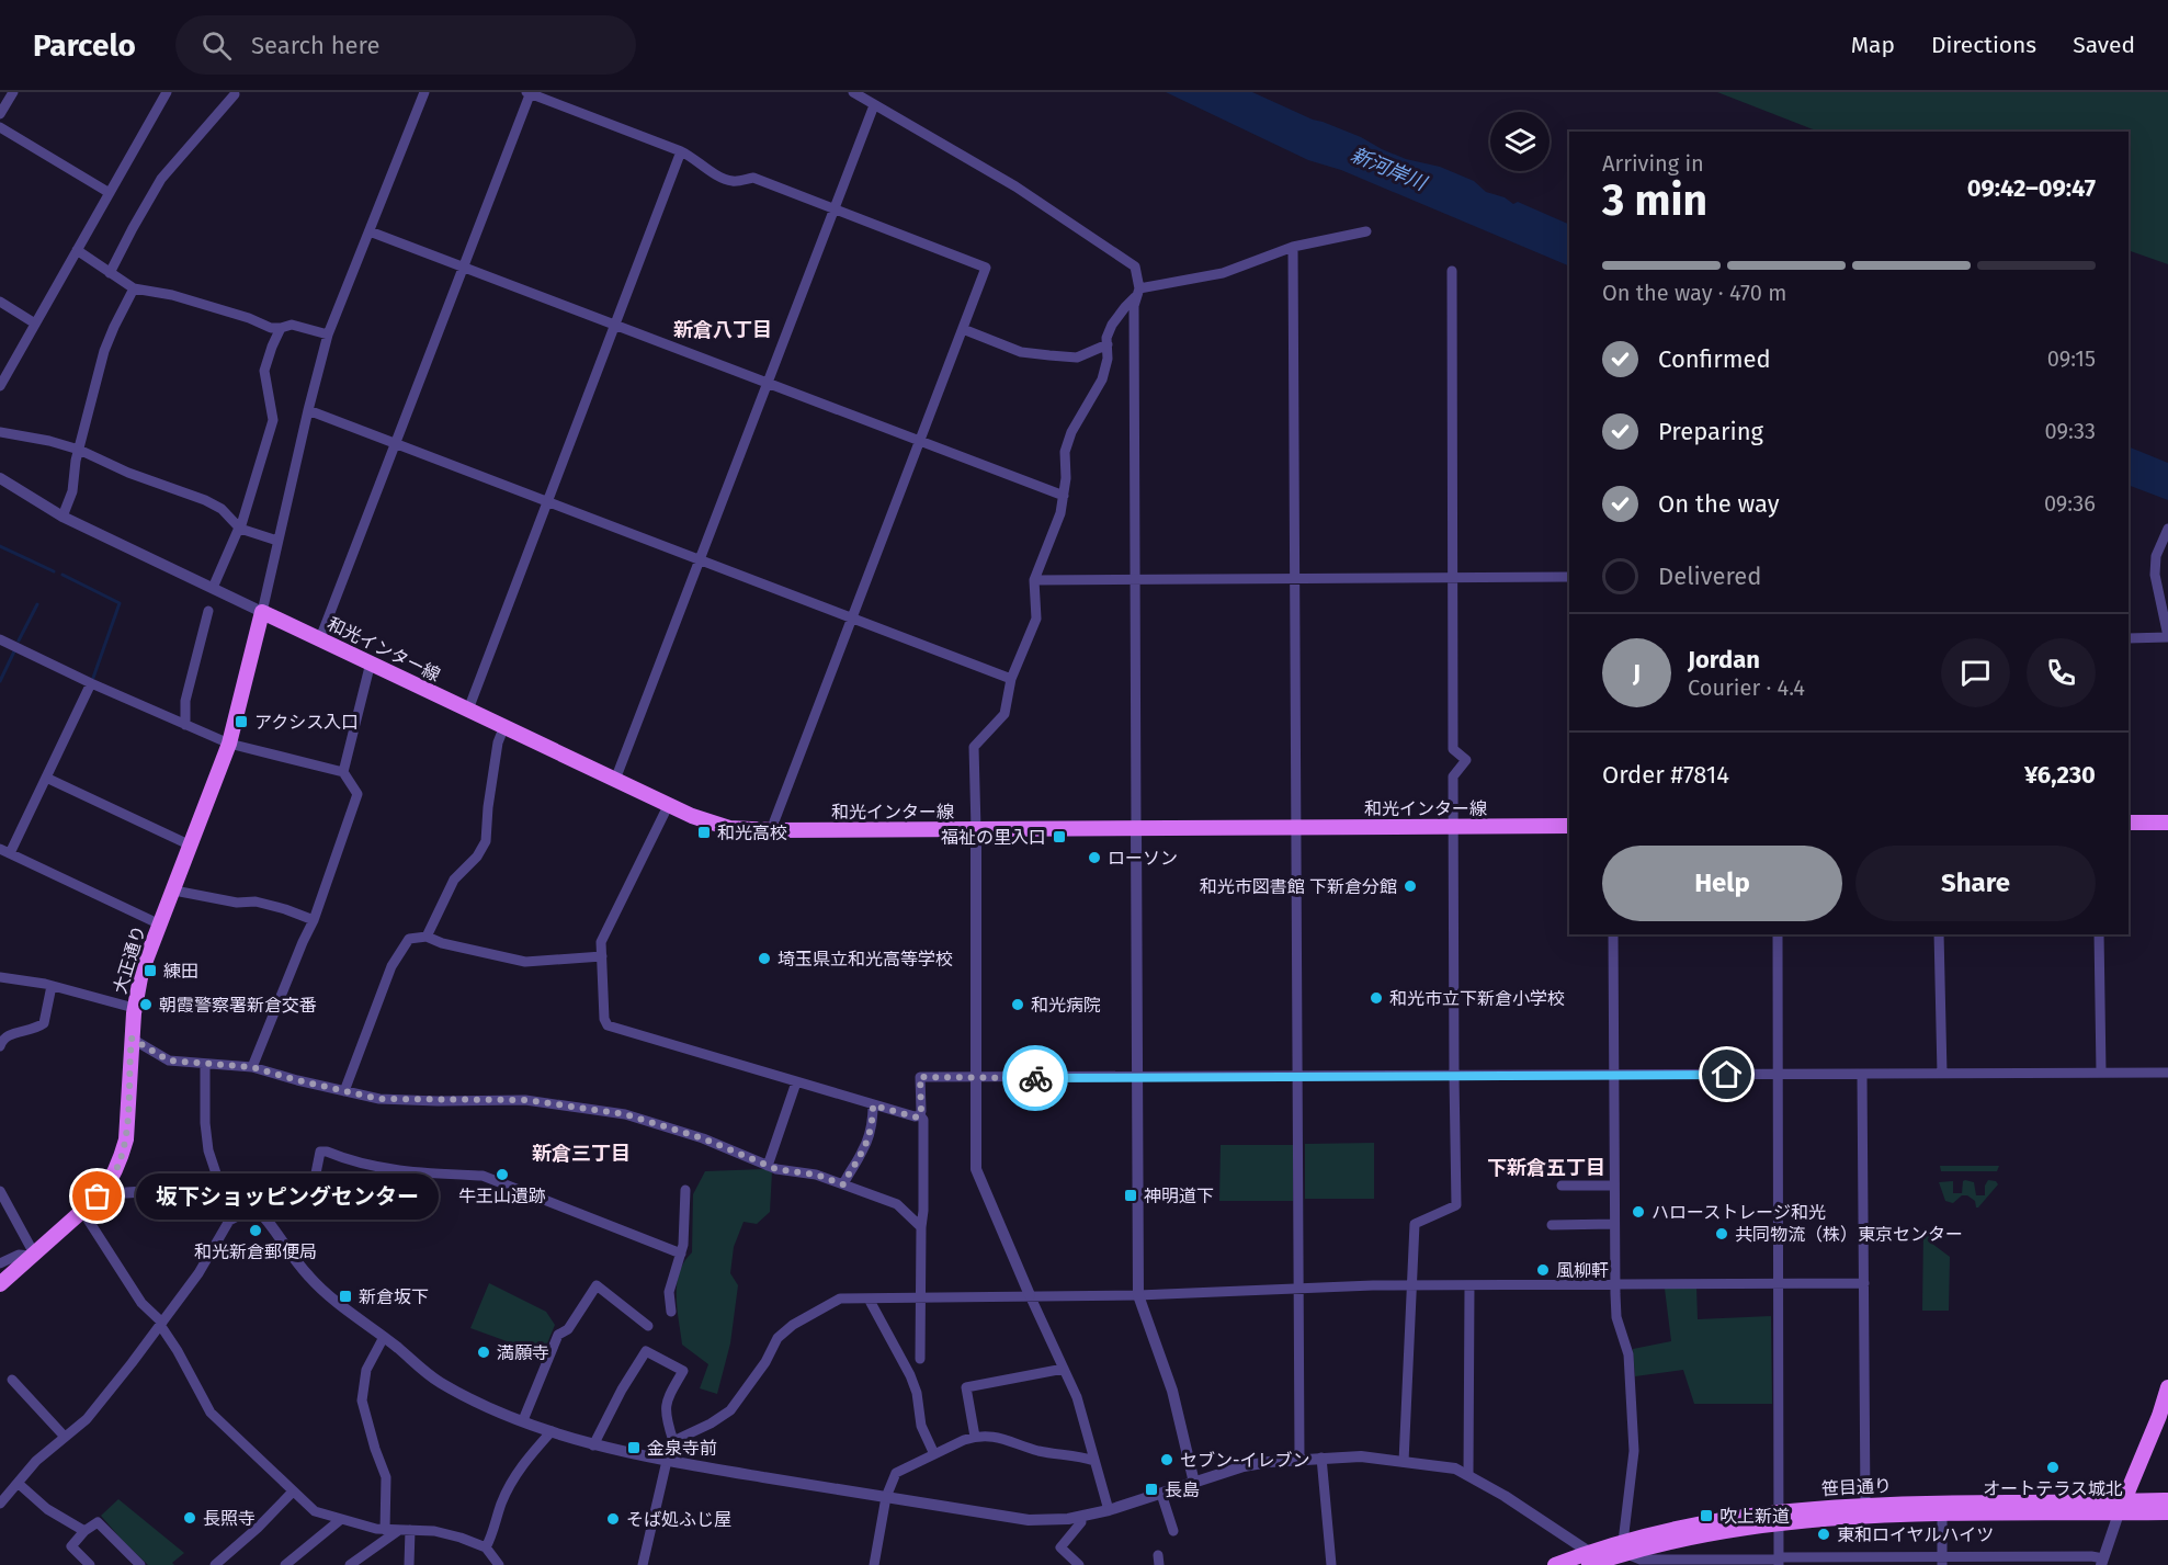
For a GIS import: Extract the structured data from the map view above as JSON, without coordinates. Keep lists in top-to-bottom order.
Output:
{
  "streets": {
    "main road": ["和光インター線", "大正通り", "笹目通り"]
  },
  "crossings": [
    ["和光インター線", "大正通り"]
  ],
  "districts": ["新倉八丁目", "新倉三丁目", "下新倉五丁目"],
  "water": ["新河岸川"],
  "places": {
    "transit": [
      "アクシス入口",
      "和光高校",
      "福祉の里入口",
      "練田",
      "神明道下",
      "新倉坂下",
      "金泉寺前",
      "長島",
      "吹上新道"
    ],
    "other": [
      "ローソン",
      "和光市図書館 下新倉分館",
      "埼玉県立和光高等学校",
      "和光市立下新倉小学校",
      "朝霞警察署新倉交番",
      "和光病院",
      "牛王山遺跡",
      "坂下ショッピングセンター",
      "ハローストレージ和光",
      "和光新倉郵便局",
      "共同物流（株）東京センター",
      "風柳軒",
      "満願寺",
      "セブン-イレブン",
      "オートテラス城北",
      "長照寺",
      "そば処ふじ屋",
      "東和ロイヤルハイツ"
    ]
  },
  "page": {
    "header": "Parcelo",
    "search": "Search here",
    "nav": ["Map", "Directions", "Saved"],
    "heading": ["3 min", "Arriving in", "09:42–09:47"],
    "panel": [
      "Jordan",
      "Courier · 4.4",
      "Order #7814",
      "¥6,230"
    ],
    "bar": "On the way · 470 m",
    "list": [
      ["Confirmed", "09:15"],
      ["Preparing", "09:33"],
      ["On the way", "09:36"],
      "Delivered"
    ],
    "round": "J",
    "buttons": ["Help", "Share"],
    "bubble": "坂下ショッピングセンター"
  }
}
